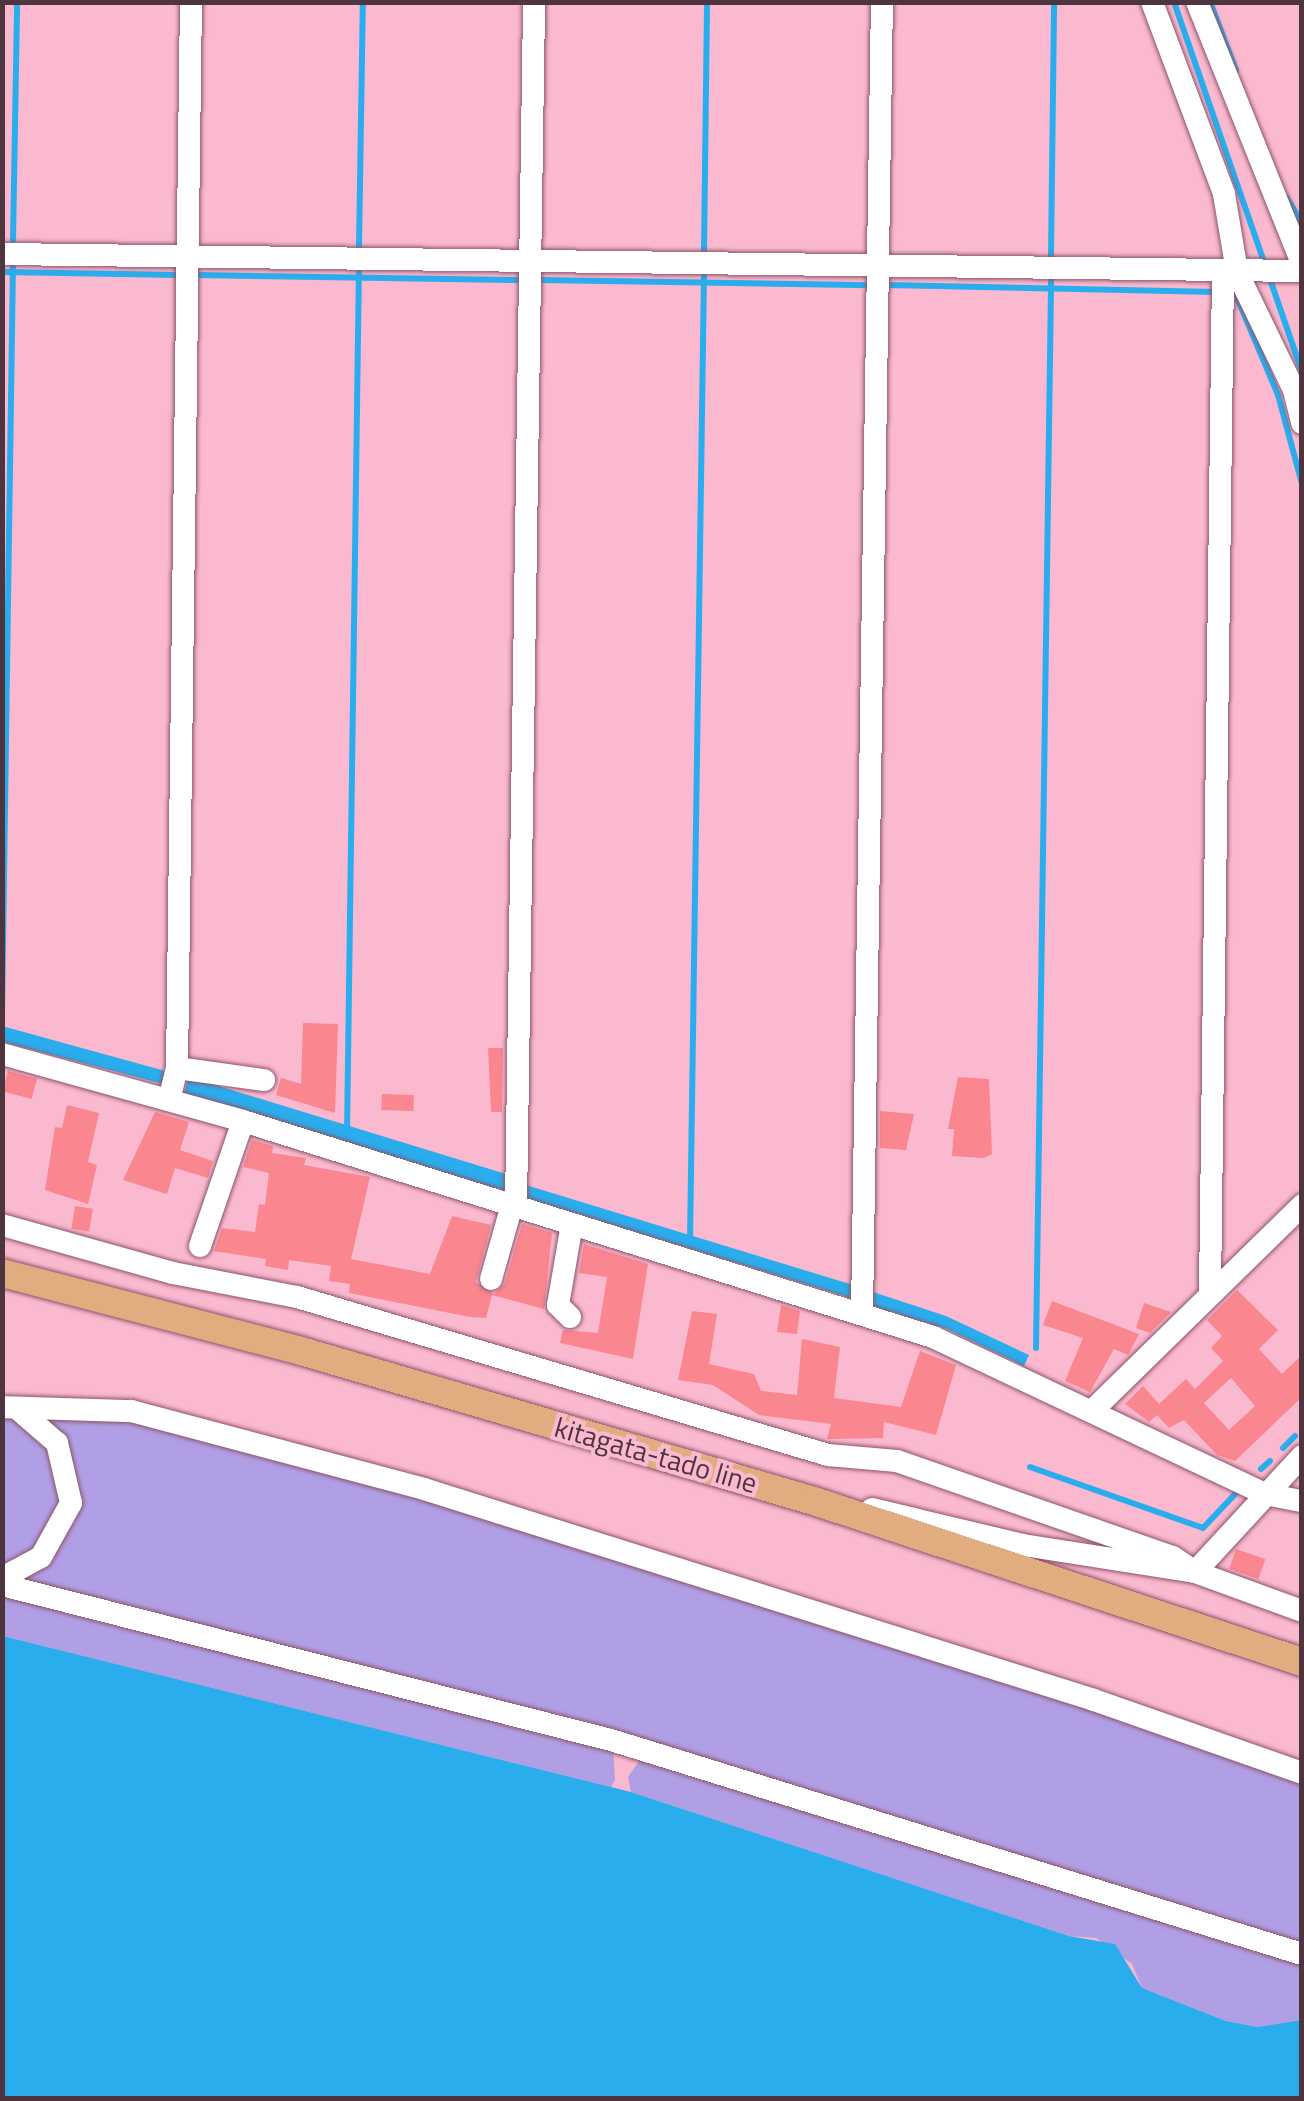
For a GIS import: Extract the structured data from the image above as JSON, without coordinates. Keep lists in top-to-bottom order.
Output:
{
  "streets": {
    "main road": ["kitagata-tado line"]
  }
}
